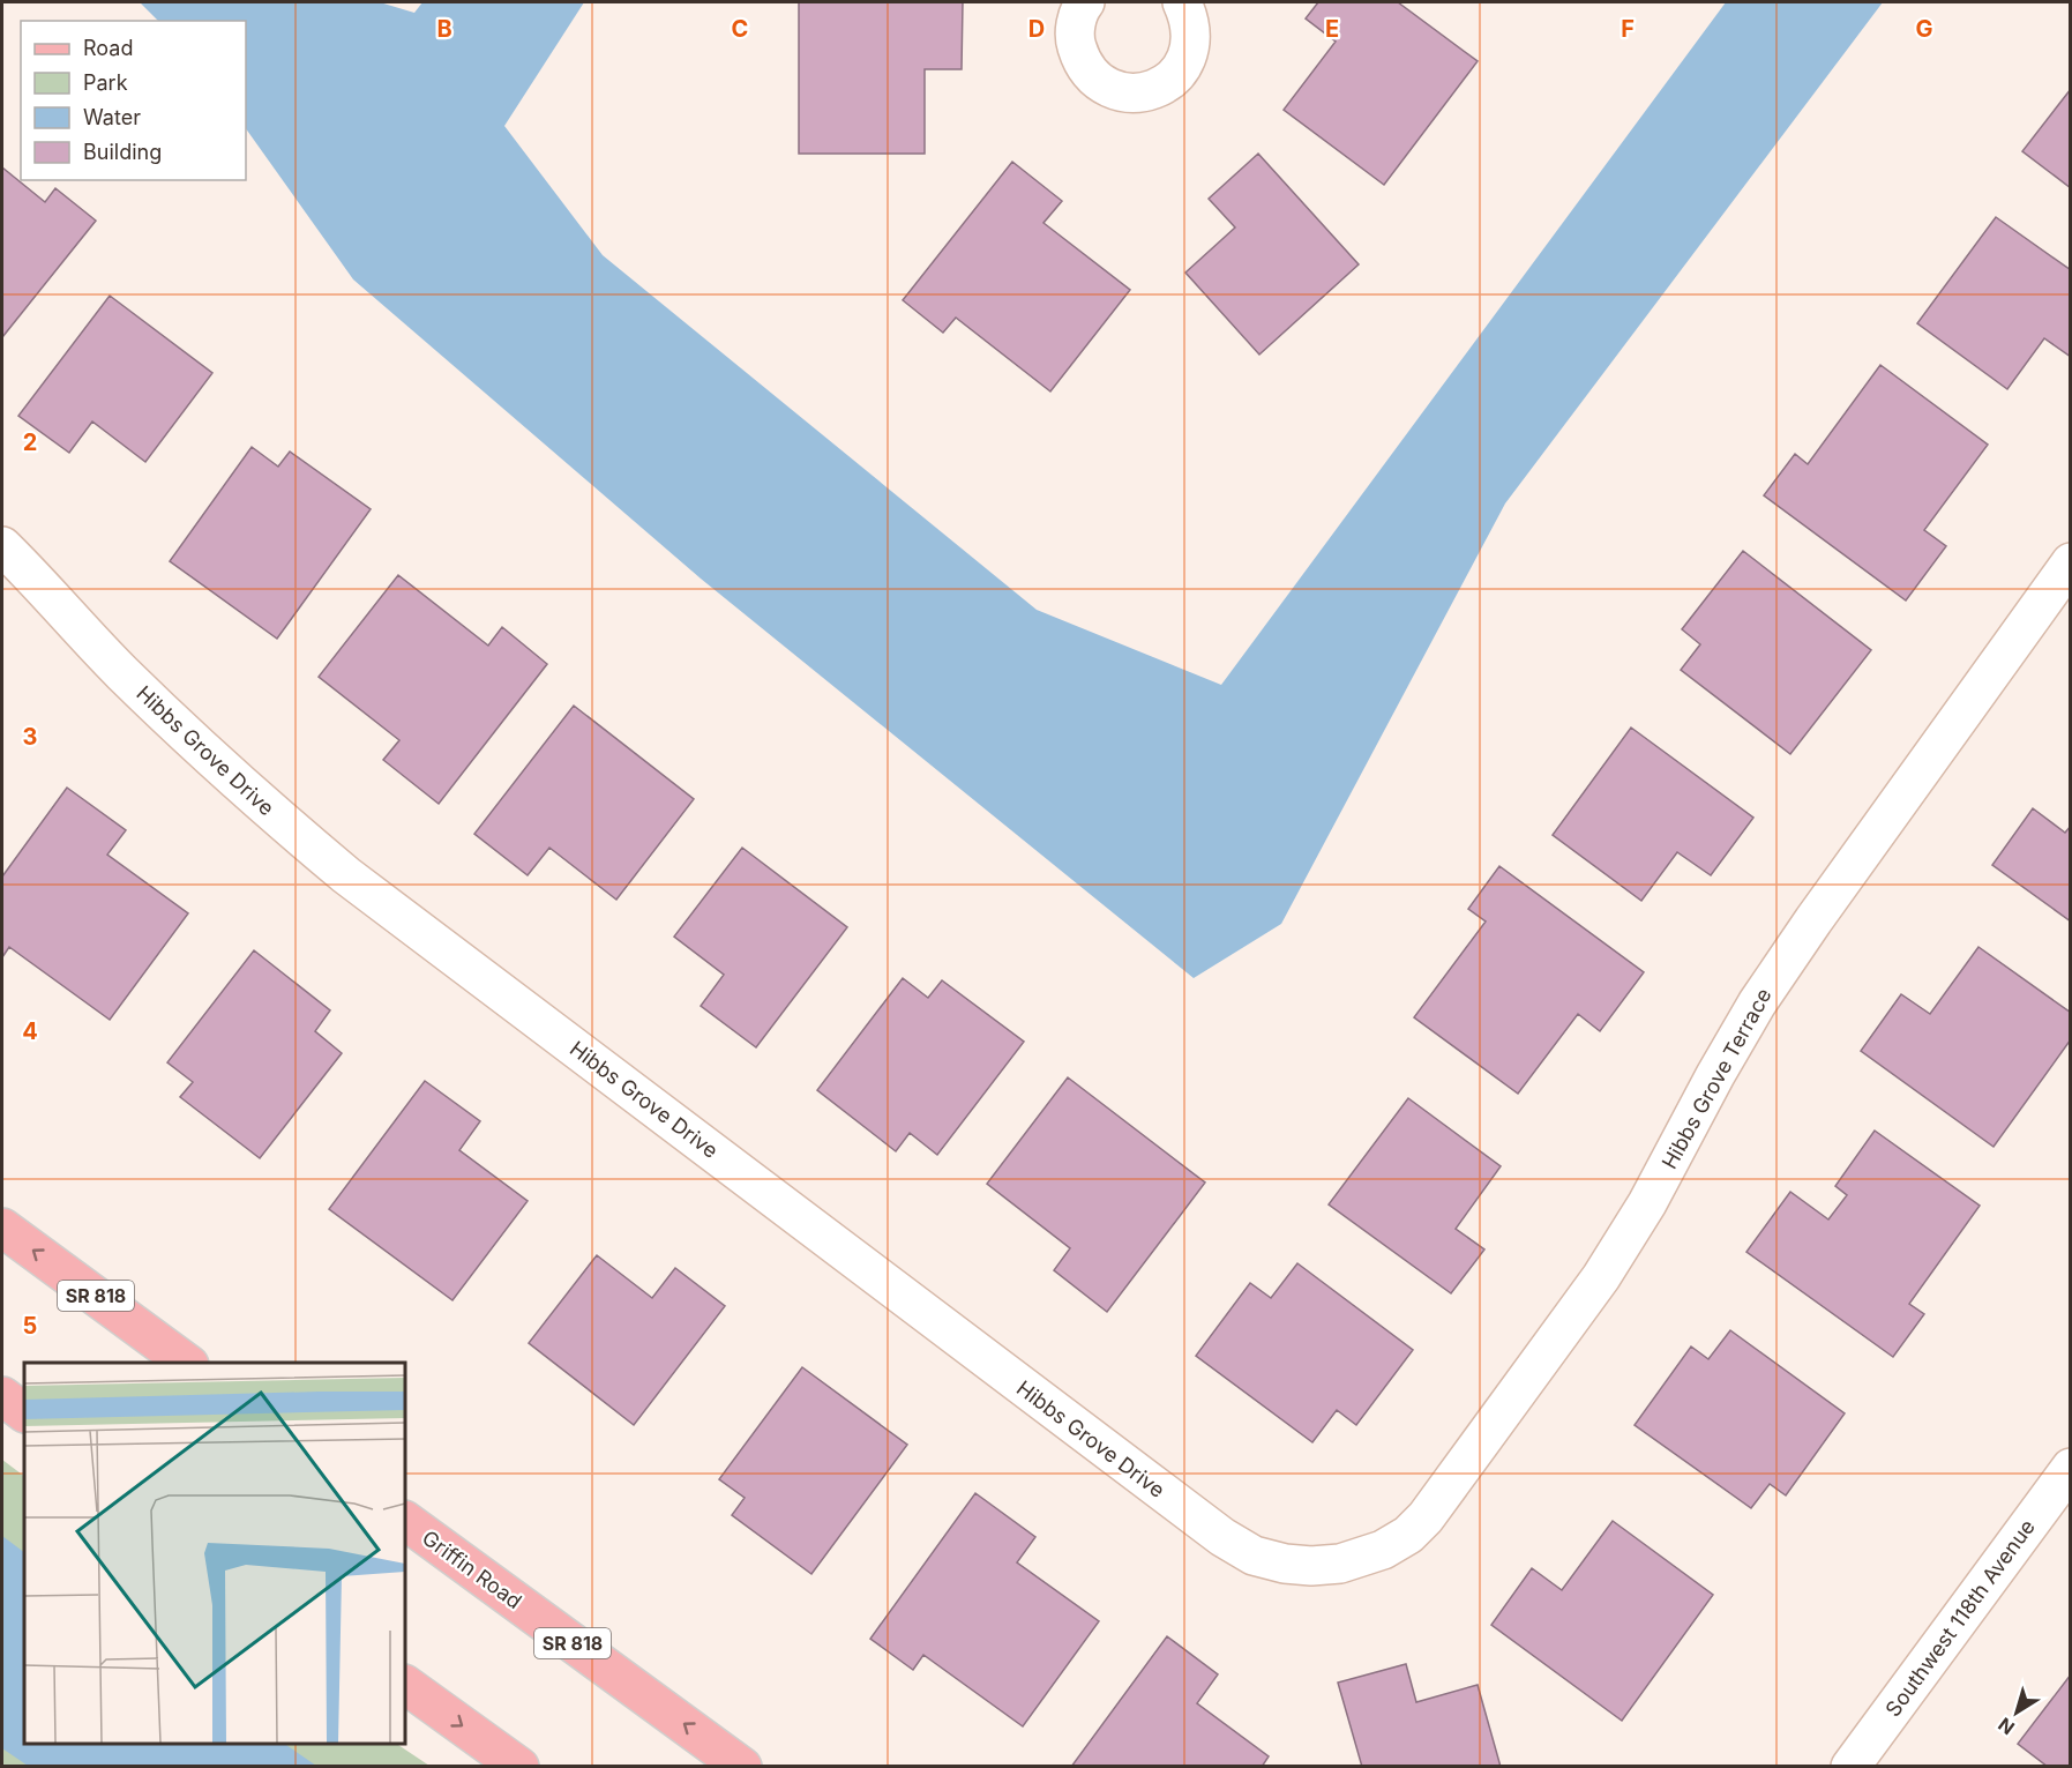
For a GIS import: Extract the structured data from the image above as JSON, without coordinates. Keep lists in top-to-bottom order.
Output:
{
  "streets": {
    "main road": ["SR 818", "Griffin Road"],
    "street": ["Hibbs Grove Drive", "Hibbs Grove Terrace", "Southwest 118th Avenue"]
  },
  "crossings": [
    ["Hibbs Grove Drive", "Hibbs Grove Terrace"]
  ],
  "legend": [
    "Road",
    "Park",
    "Water",
    "Building"
  ],
  "north": "bottom left",
  "grid": {
    "columns": [
      "B",
      "C",
      "D",
      "E",
      "F",
      "G"
    ],
    "rows": [
      "2",
      "3",
      "4",
      "5"
    ]
  }
}
